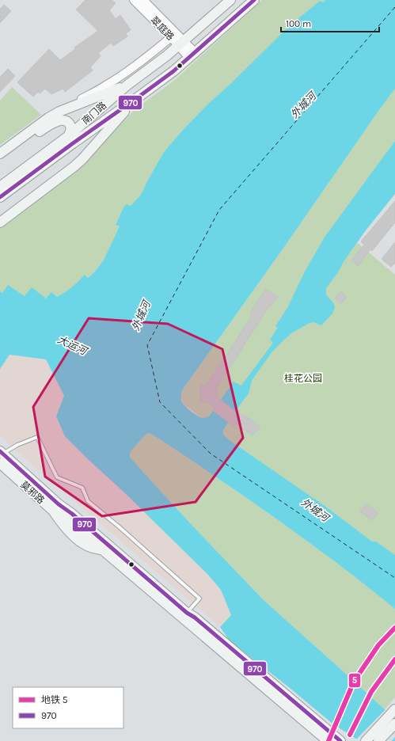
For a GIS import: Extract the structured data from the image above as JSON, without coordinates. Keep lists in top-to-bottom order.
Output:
{
  "streets": {
    "main road": ["南门路", "莫邪路"],
    "street": ["翠庭路"]
  },
  "crossings": [
    ["翠庭路", "南门路"]
  ],
  "water": ["外城河", "大运河"],
  "parks": ["桂花公园"],
  "lines": ["transit line 970", "metro line 5"],
  "legend": ["地铁 5", "970"],
  "scale_bar": "100 m"
}
